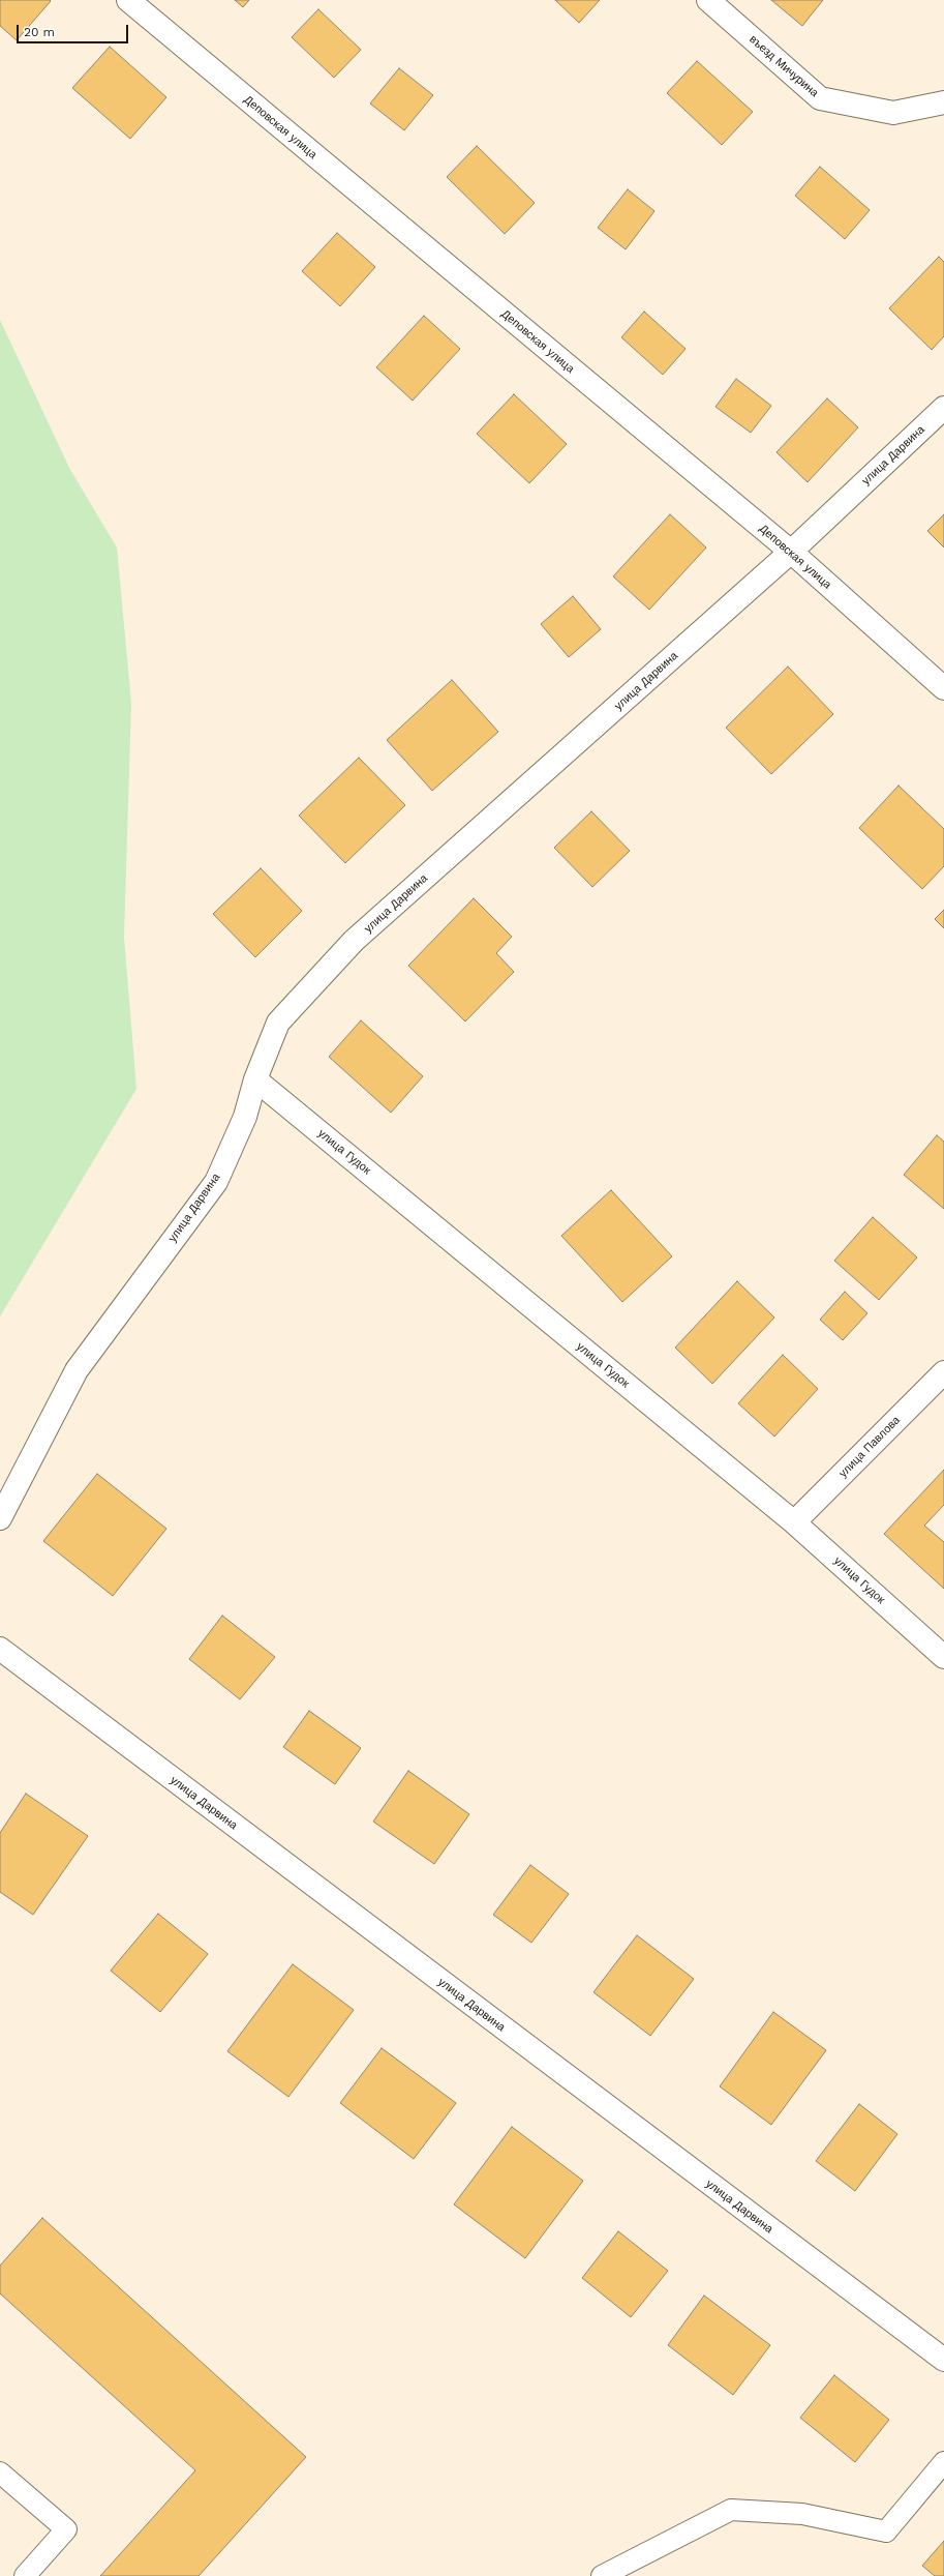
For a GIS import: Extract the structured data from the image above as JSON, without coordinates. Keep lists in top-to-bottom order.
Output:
{
  "streets": {
    "street": [
      "въезд Мичурина",
      "Деповская улица",
      "улица Дарвина",
      "улица Гудок",
      "улица Павлова"
    ]
  },
  "crossings": [
    ["Деповская улица", "улица Дарвина"],
    ["улица Дарвина", "улица Гудок"],
    ["улица Гудок", "улица Павлова"]
  ],
  "scale_bar": "20 m"
}
